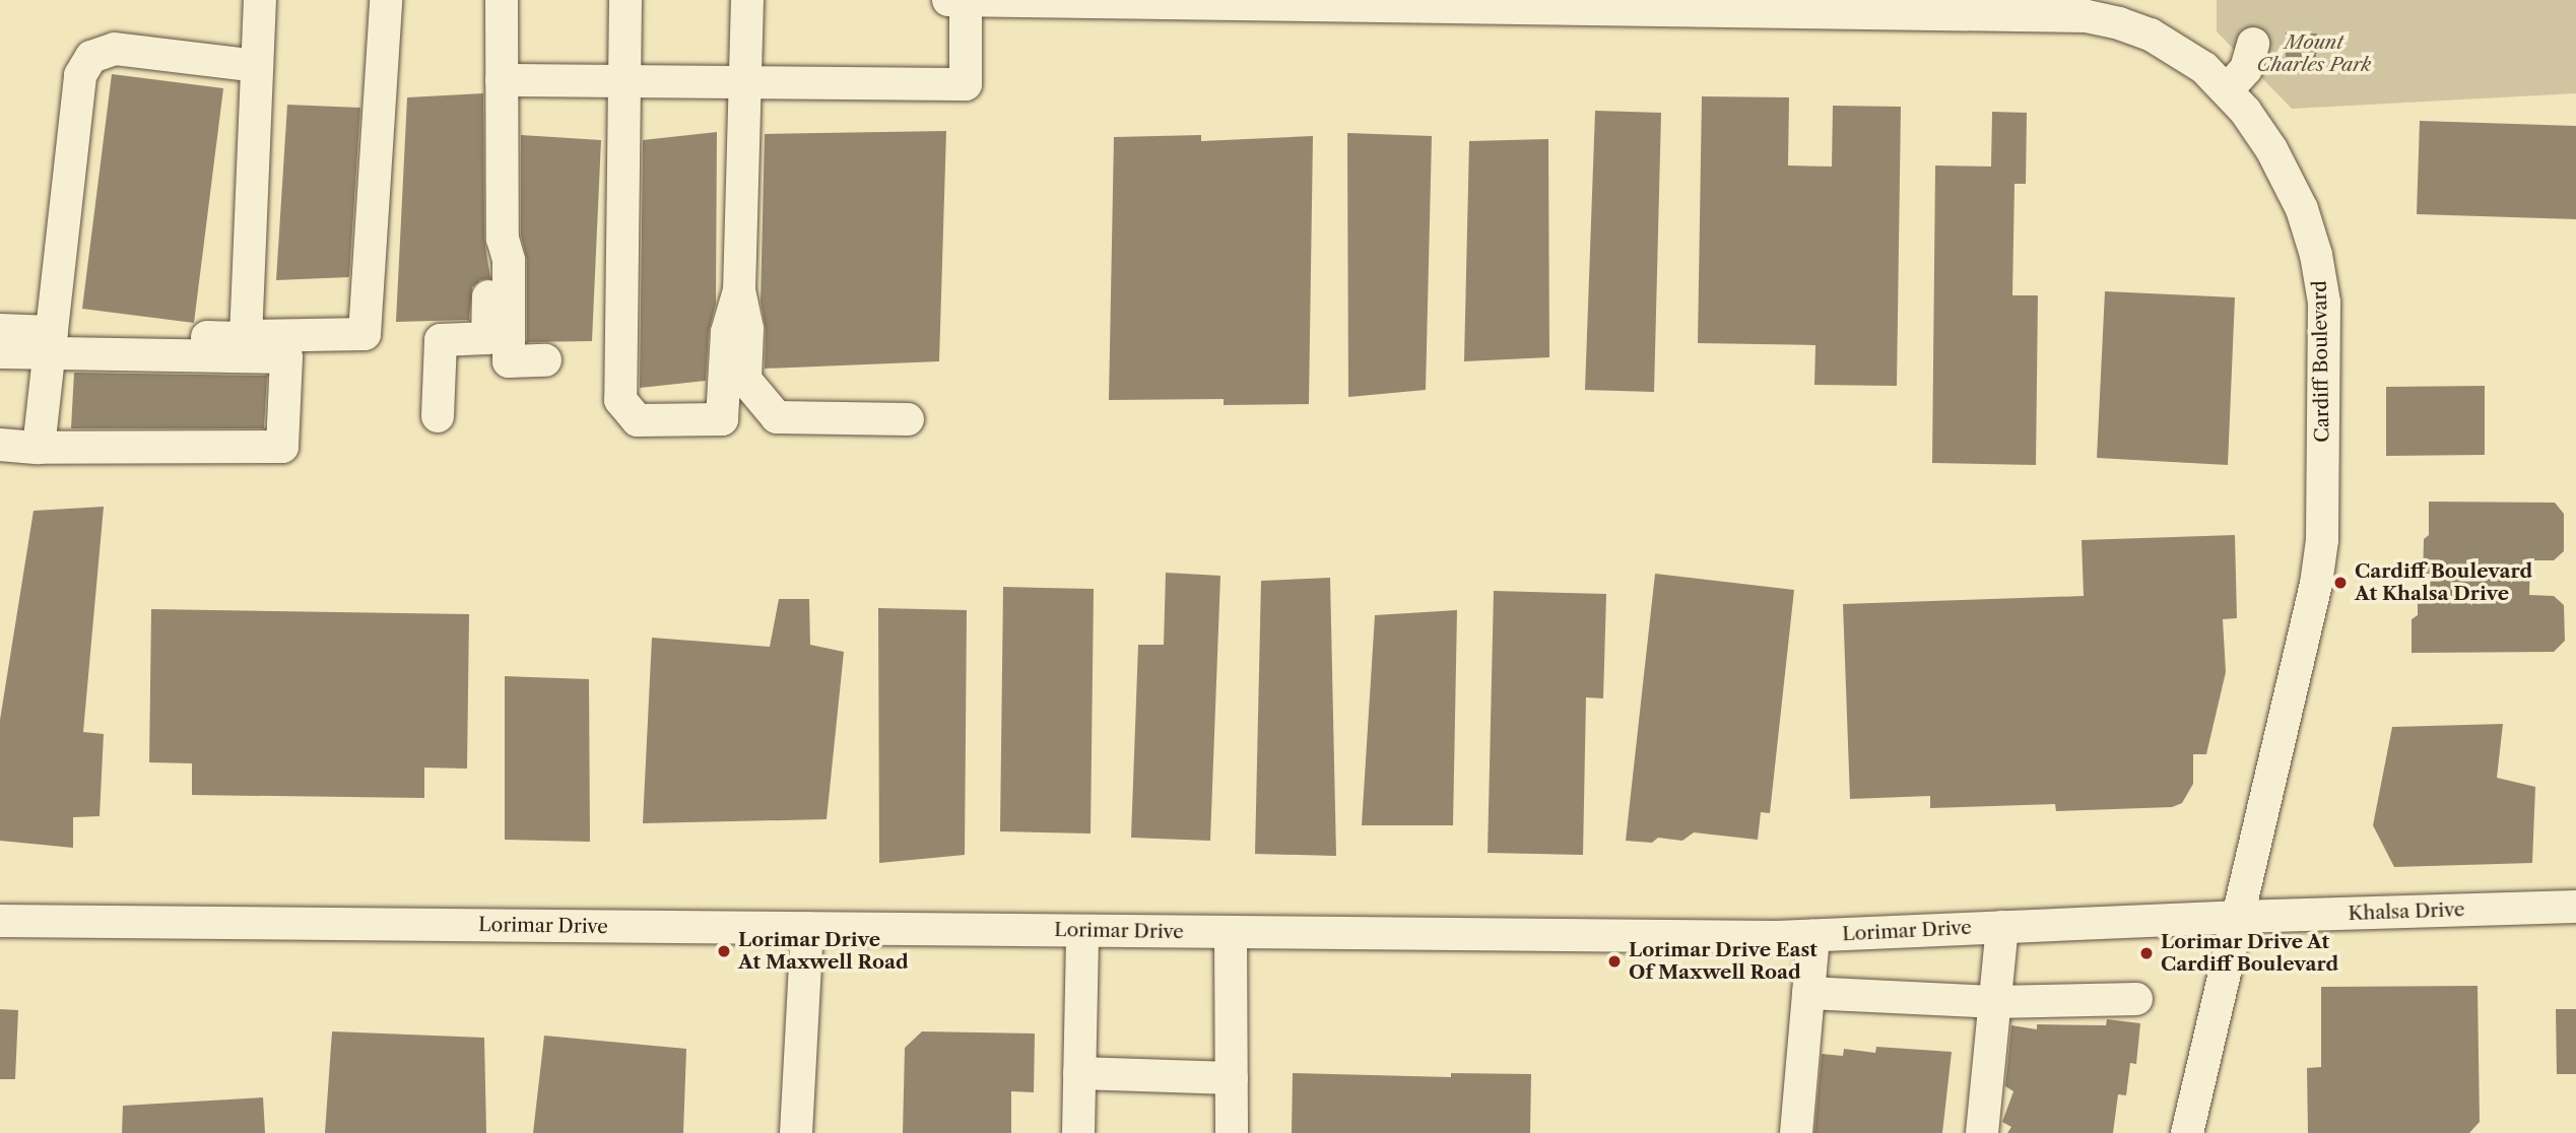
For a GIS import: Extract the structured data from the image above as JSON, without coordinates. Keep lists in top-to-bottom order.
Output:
{
  "streets": {
    "street": ["Cardiff Boulevard", "Khalsa Drive", "Lorimar Drive"]
  },
  "crossings": [
    ["Cardiff Boulevard", "Khalsa Drive"],
    ["Cardiff Boulevard", "Lorimar Drive"],
    ["Khalsa Drive", "Lorimar Drive"]
  ],
  "parks": ["Mount Charles Park"],
  "places": [
    "Cardiff Boulevard At Khalsa Drive",
    "Lorimar Drive At Maxwell Road",
    "Lorimar Drive At Cardiff Boulevard",
    "Lorimar Drive East Of Maxwell Road"
  ]
}
